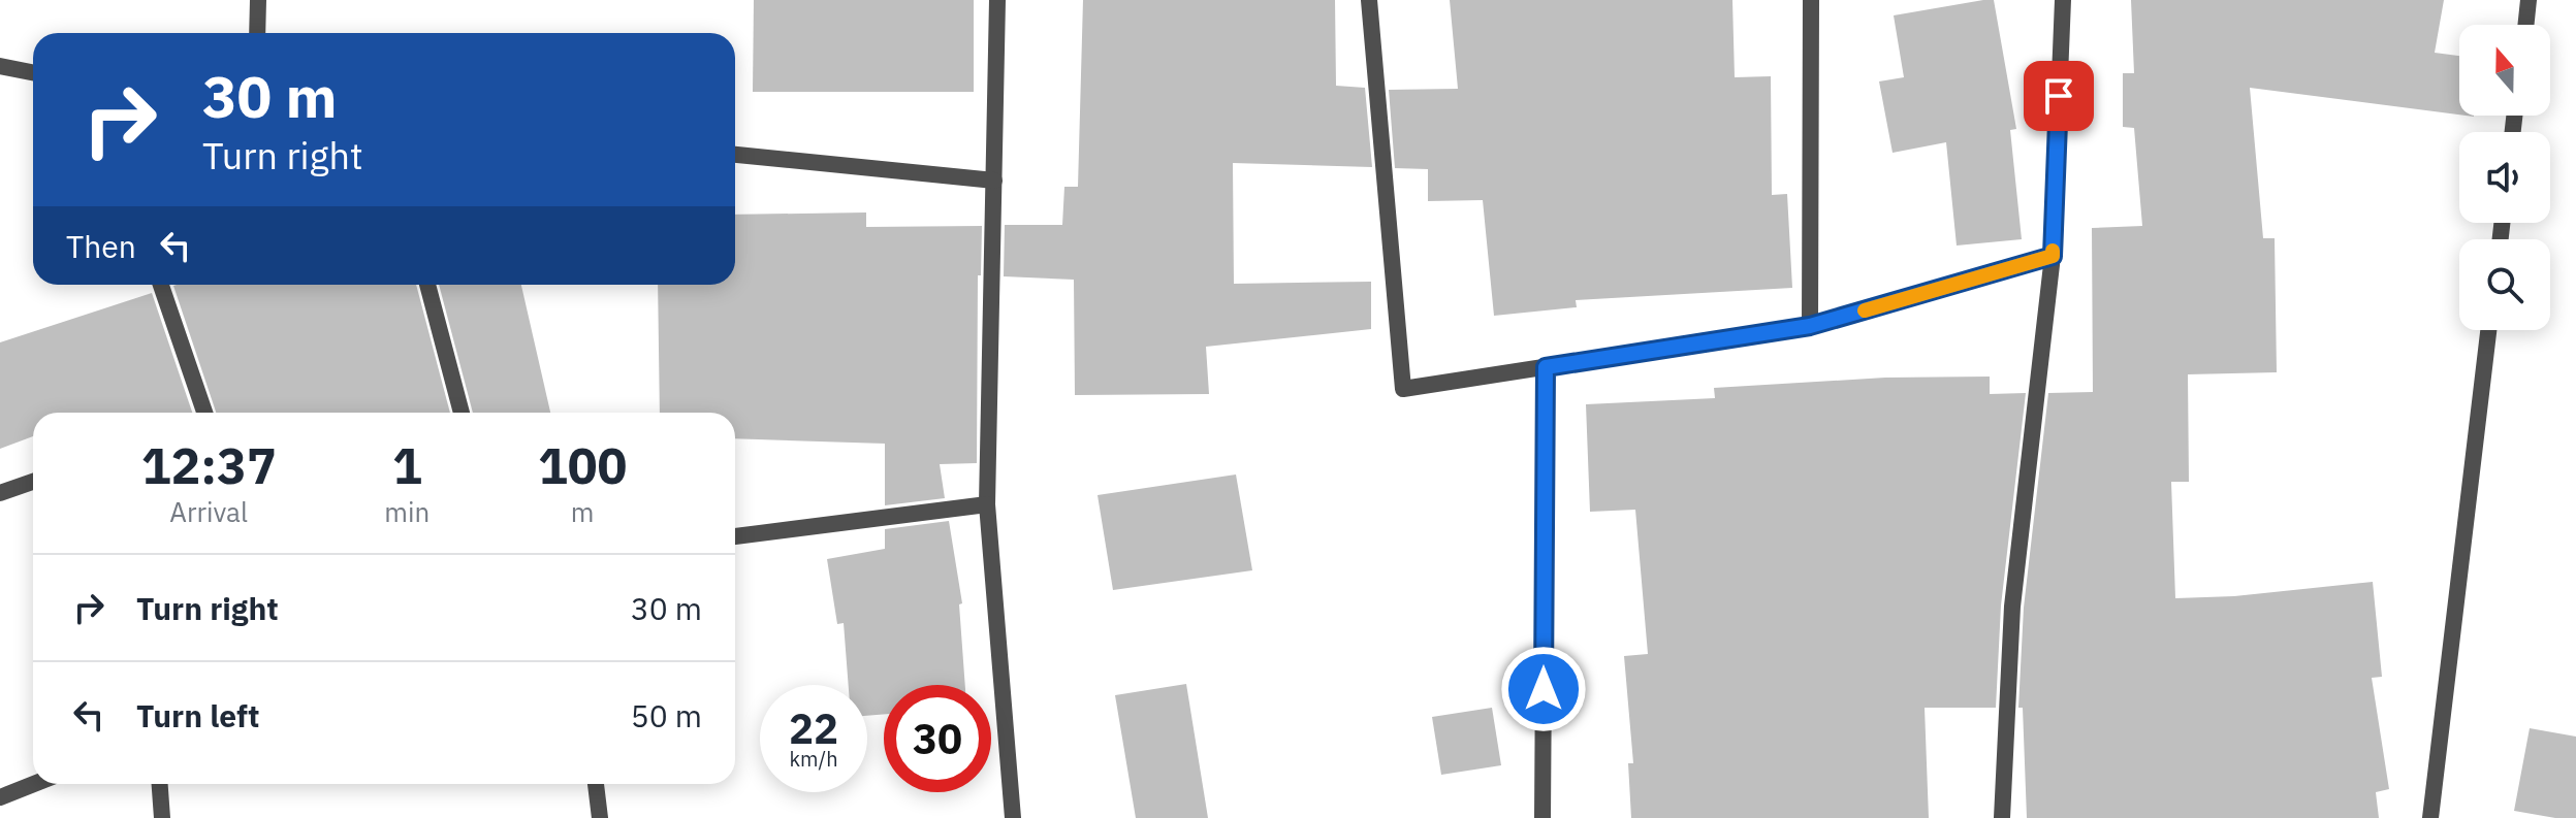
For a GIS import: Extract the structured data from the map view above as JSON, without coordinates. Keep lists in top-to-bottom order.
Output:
{
  "north": "top",
  "page": {
    "turn": ["30 m", "Turn right"],
    "then": "Then",
    "eta": [
      "12:37",
      "Arrival",
      "1",
      "min",
      "100",
      "m"
    ],
    "list": [
      {
        "name": "Turn right",
        "value": "30 m"
      },
      {
        "name": "Turn left",
        "value": "50 m"
      }
    ],
    "speed": "22 km/h",
    "limit": "30"
  }
}
